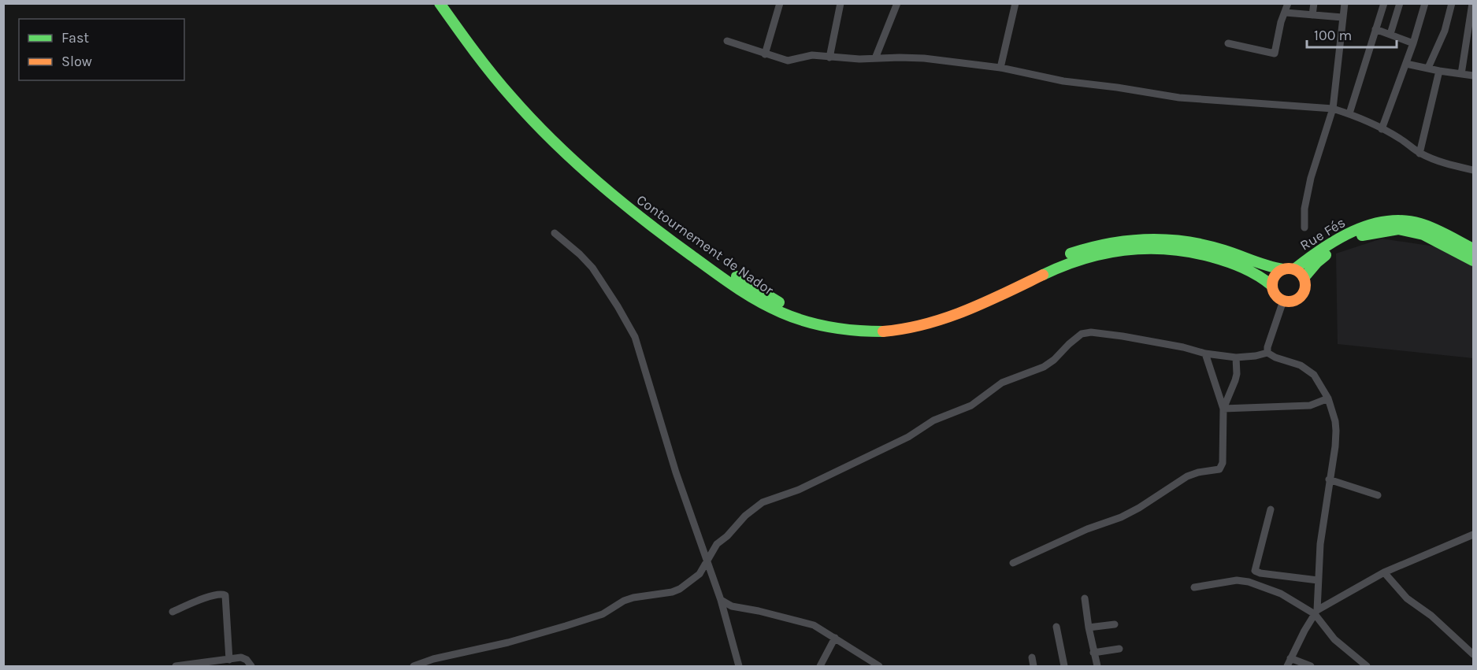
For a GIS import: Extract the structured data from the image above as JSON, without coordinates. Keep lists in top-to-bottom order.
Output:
{
  "streets": {
    "highway": ["Rue Fés", "Contournement de Nador"]
  },
  "crossings": [
    ["Rue Fés", "Contournement de Nador"]
  ],
  "legend": ["Fast", "Slow"],
  "scale_bar": "100 m"
}
